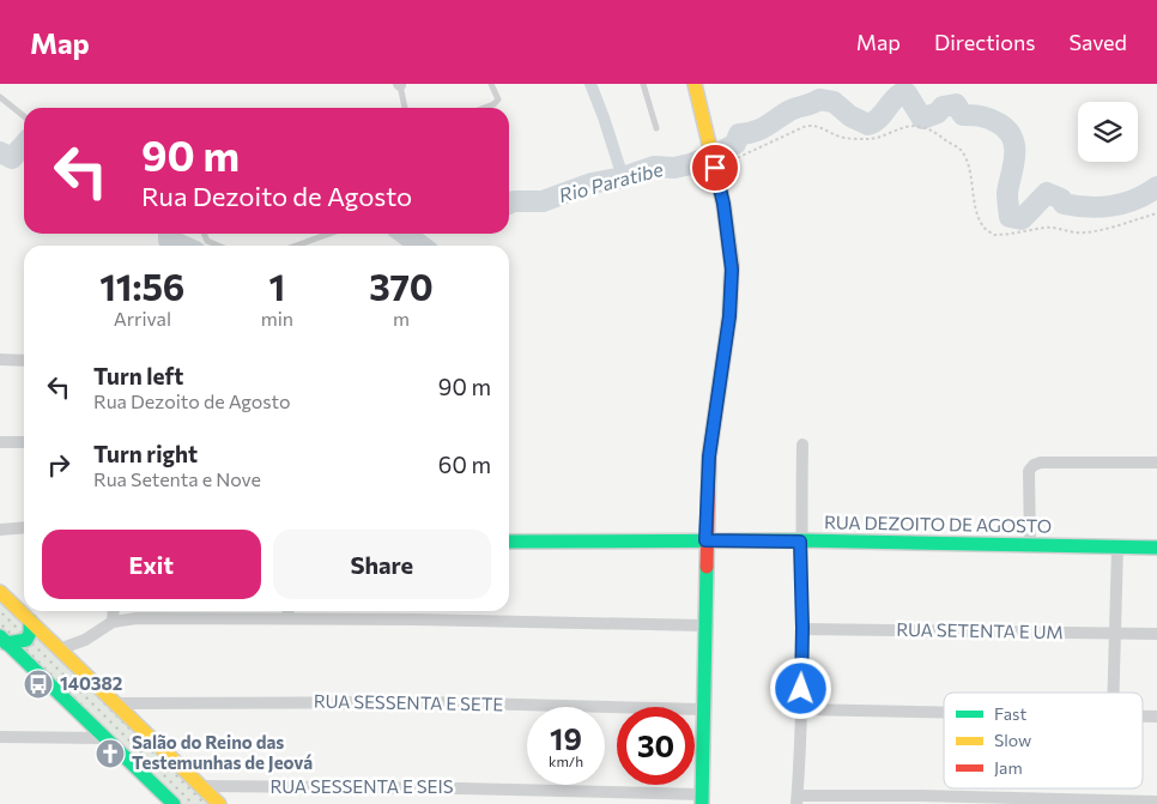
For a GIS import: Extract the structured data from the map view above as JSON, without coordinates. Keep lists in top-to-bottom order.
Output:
{
  "streets": {
    "street": [
      "RUA DEZOITO DE AGOSTO",
      "RUA SETENTA E UM",
      "RUA SESSENTA E SETE",
      "RUA SESSENTA E SEIS"
    ]
  },
  "water": ["Rio Paratibe"],
  "places": {
    "bus stop": ["140382"],
    "church": ["Salão do Reino das Testemunhas de Jeová"]
  },
  "legend": ["Fast", "Slow", "Jam"],
  "page": {
    "header": "Map",
    "nav": ["Map", "Directions", "Saved"],
    "turn": ["90 m", "Rua Dezoito de Agosto"],
    "eta": [
      "11:56",
      "Arrival",
      "1",
      "min",
      "370",
      "m"
    ],
    "list": [
      {
        "name": "Turn left",
        "note": "Rua Dezoito de Agosto",
        "value": "90 m"
      },
      {
        "name": "Turn right",
        "note": "Rua Setenta e Nove",
        "value": "60 m"
      }
    ],
    "buttons": ["Exit", "Share"],
    "speed": "19 km/h",
    "limit": "30"
  }
}
